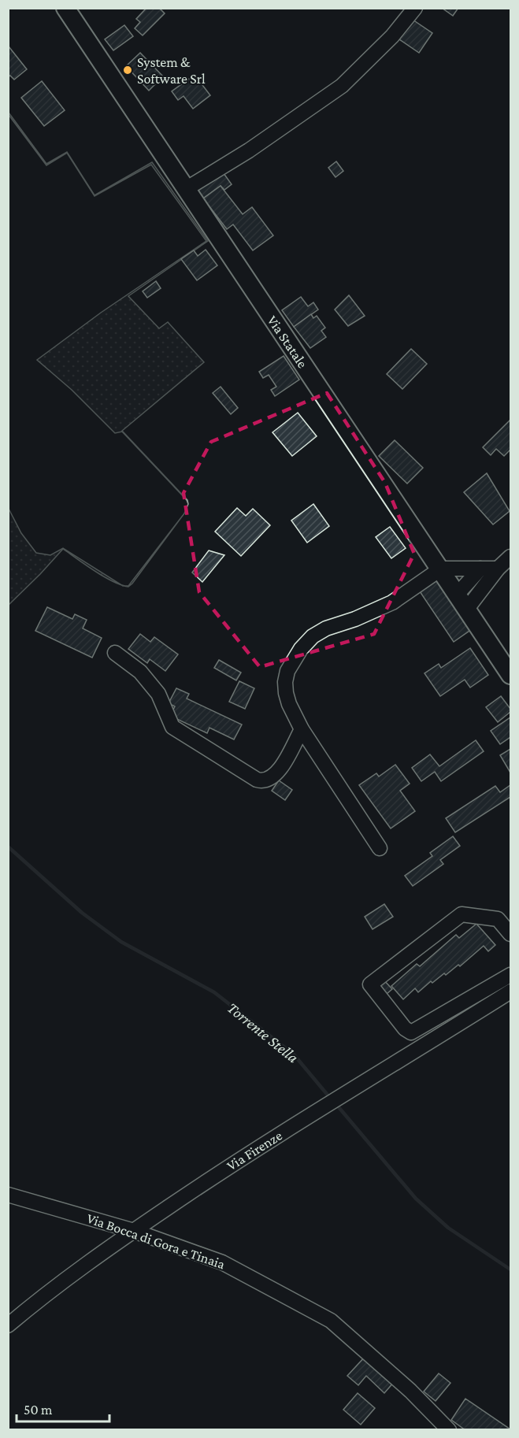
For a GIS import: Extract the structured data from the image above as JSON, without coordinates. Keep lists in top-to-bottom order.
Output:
{
  "streets": {
    "main road": ["Via Statale"],
    "street": ["Via Firenze", "Via Bocca di Gora e Tinaia"]
  },
  "crossings": [
    ["Via Firenze", "Via Bocca di Gora e Tinaia"]
  ],
  "water": ["Torrente Stella"],
  "places": ["System & Software Srl"],
  "scale_bar": "50 m"
}
